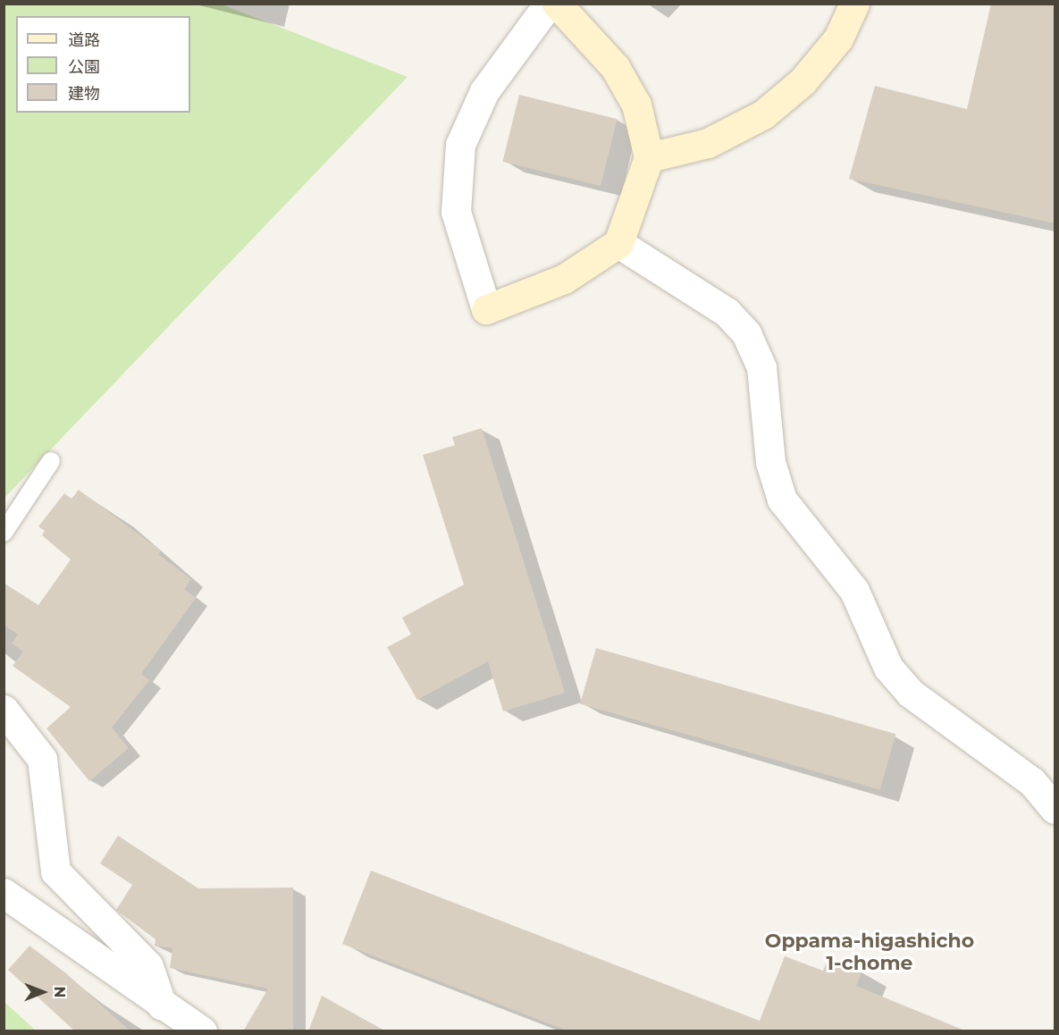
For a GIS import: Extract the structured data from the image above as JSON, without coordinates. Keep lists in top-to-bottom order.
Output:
{
  "districts": ["Oppama-higashicho 1-chome"],
  "legend": ["道路", "公園", "建物"],
  "north": "right"
}
